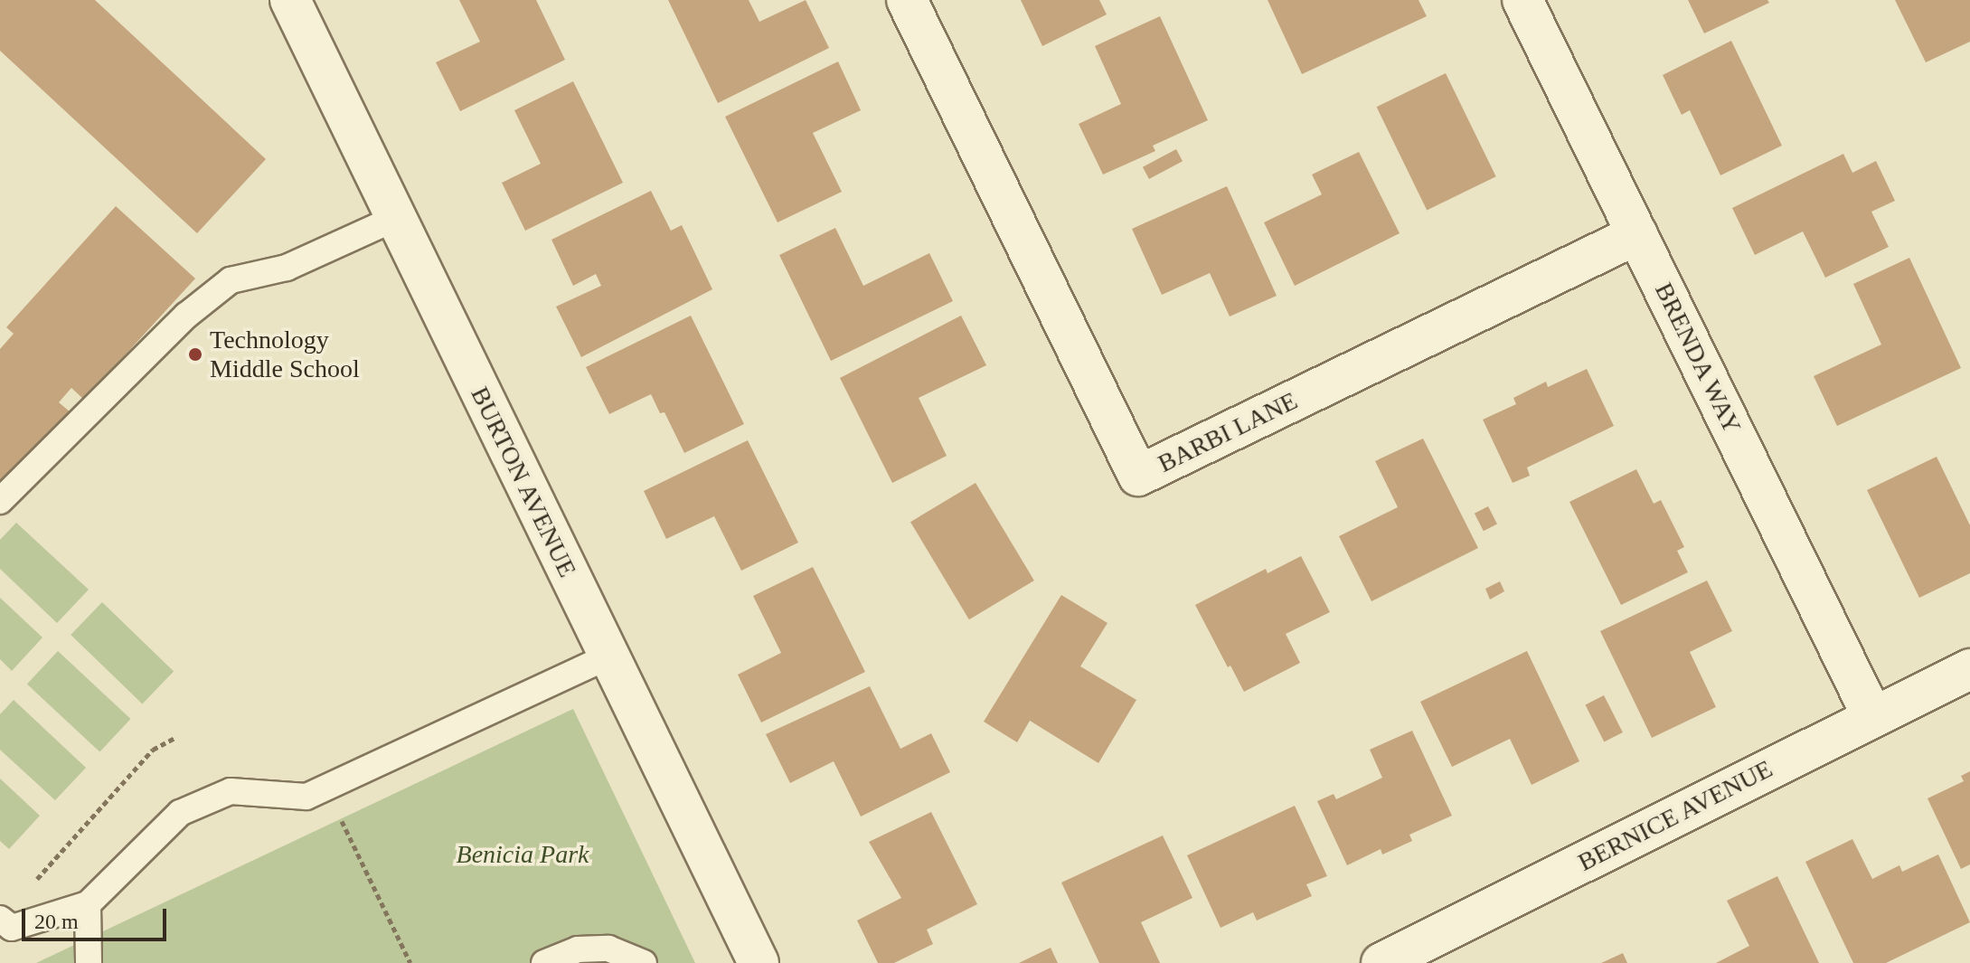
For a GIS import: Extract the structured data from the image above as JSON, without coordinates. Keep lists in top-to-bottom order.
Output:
{
  "streets": {
    "street": [
      "BRENDA WAY",
      "BARBI LANE",
      "BURTON AVENUE",
      "BERNICE AVENUE"
    ]
  },
  "crossings": [
    ["BRENDA WAY", "BARBI LANE"],
    ["BRENDA WAY", "BERNICE AVENUE"]
  ],
  "parks": ["Benicia Park"],
  "places": ["Technology Middle School"],
  "scale_bar": "20 m"
}
